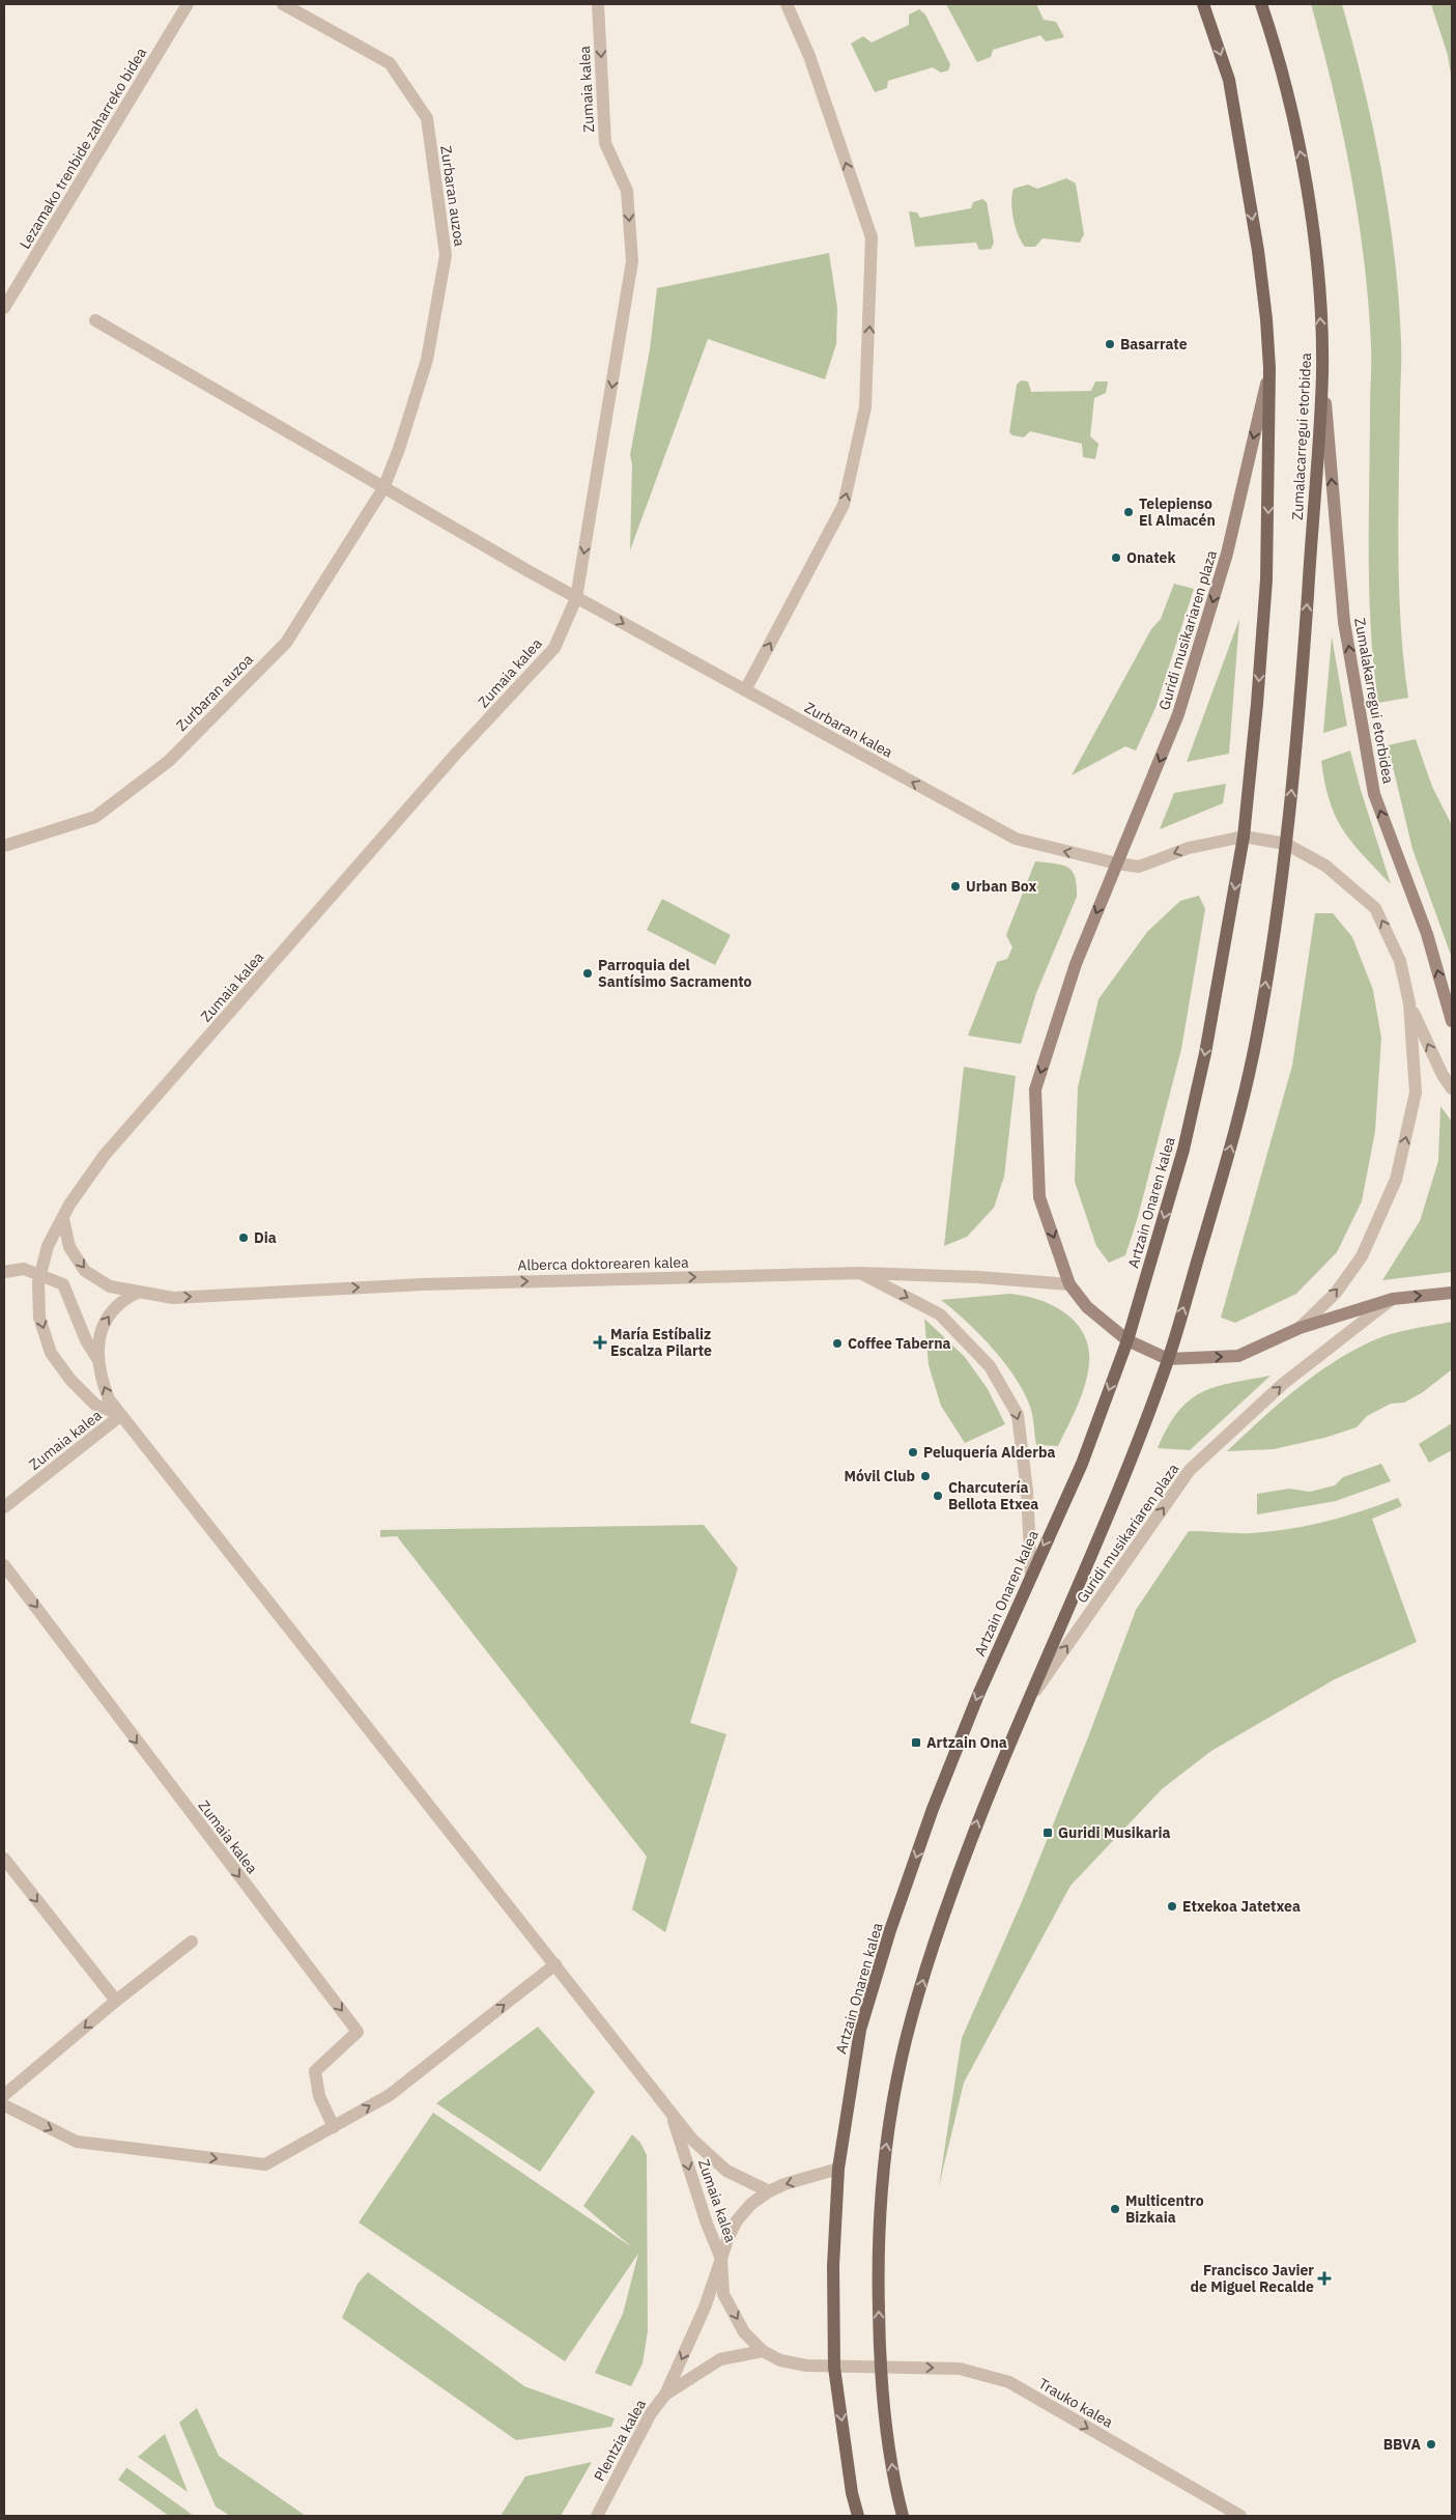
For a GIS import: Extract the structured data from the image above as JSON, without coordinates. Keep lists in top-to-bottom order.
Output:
{
  "streets": {
    "main road": ["Zumalacarregui etorbidea", "Artzain Onaren kalea"],
    "street": [
      "Zumaia kalea",
      "Lezamako trenbide zaharreko bidea",
      "Zurbaran auzoa",
      "Guridi musikariaren plaza",
      "Zumalakarregui etorbidea",
      "Zurbaran kalea",
      "Alberca doktorearen kalea",
      "Trauko kalea",
      "Plentzia kalea"
    ]
  },
  "crossings": [
    ["Zumaia kalea", "Zurbaran kalea"],
    ["Zumaia kalea", "Alberca doktorearen kalea"],
    ["Zumaia kalea", "Plentzia kalea"],
    ["Zumalacarregui etorbidea", "Guridi musikariaren plaza"],
    ["Zumalacarregui etorbidea", "Zumalakarregui etorbidea"],
    ["Zumalacarregui etorbidea", "Artzain Onaren kalea"],
    ["Guridi musikariaren plaza", "Zurbaran kalea"],
    ["Guridi musikariaren plaza", "Artzain Onaren kalea"],
    ["Guridi musikariaren plaza", "Alberca doktorearen kalea"],
    ["Artzain Onaren kalea", "Trauko kalea"],
    ["Trauko kalea", "Plentzia kalea"]
  ],
  "one_way": ["Zumalakarregui etorbidea", "Alberca doktorearen kalea", "Trauko kalea"],
  "places": {
    "other": [
      "Basarrate",
      "Telepienso El Almacén",
      "Onatek",
      "Urban Box",
      "Parroquia del Santísimo Sacramento",
      "Dia",
      "Coffee Taberna",
      "Peluquería Alderba",
      "Móvil Club",
      "Charcutería Bellota Etxea",
      "Etxekoa Jatetxea",
      "Multicentro Bizkaia",
      "BBVA"
    ],
    "health": ["María Estíbaliz Escalza Pilarte", "Francisco Javier de Miguel Recalde"],
    "transit": ["Artzain Ona", "Guridi Musikaria"]
  }
}
